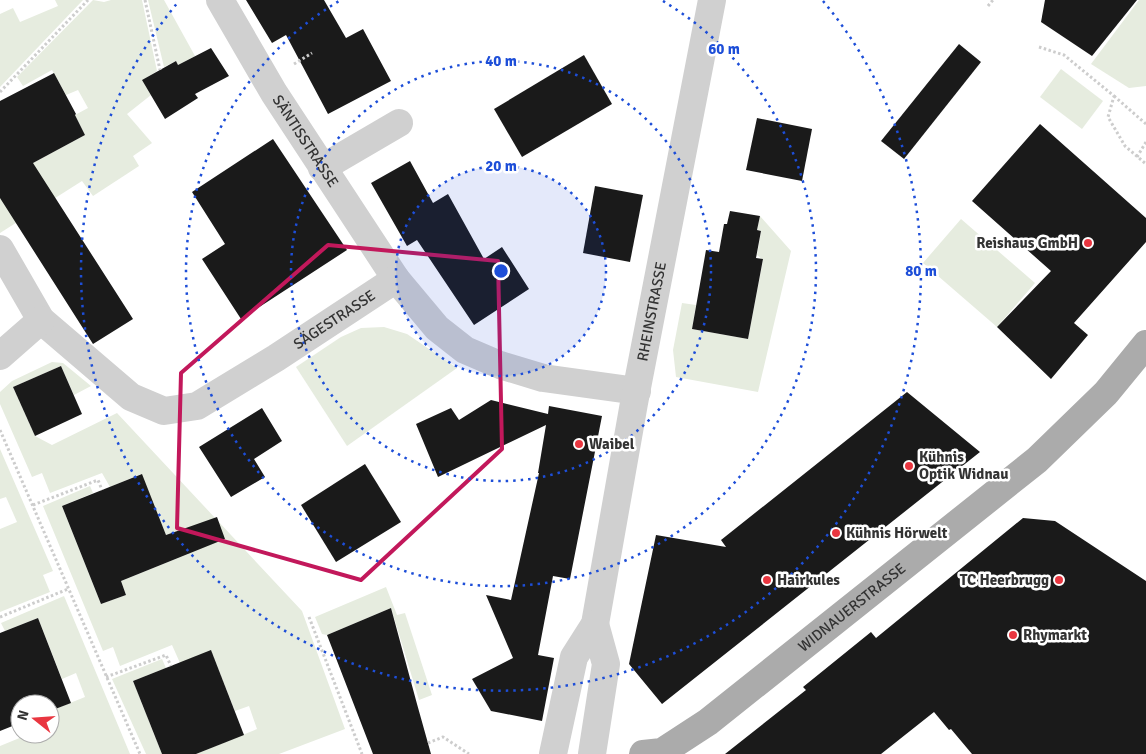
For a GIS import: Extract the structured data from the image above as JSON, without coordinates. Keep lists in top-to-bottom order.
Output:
{
  "streets": {
    "main road": ["WIDNAUERSTRASSE"],
    "street": ["SÄNTISSTRASSE", "RHEINSTRASSE", "SÄGESTRASSE"]
  },
  "crossings": [
    ["SÄNTISSTRASSE", "SÄGESTRASSE"]
  ],
  "places": [
    "Reishaus GmbH",
    "Waibel",
    "Kühnis Optik Widnau",
    "Kühnis Hörwelt",
    "Hairkules",
    "TC Heerbrugg",
    "Rhymarkt"
  ],
  "north": "left",
  "rings": [
    "60 m",
    "40 m",
    "20 m",
    "80 m"
  ]
}
